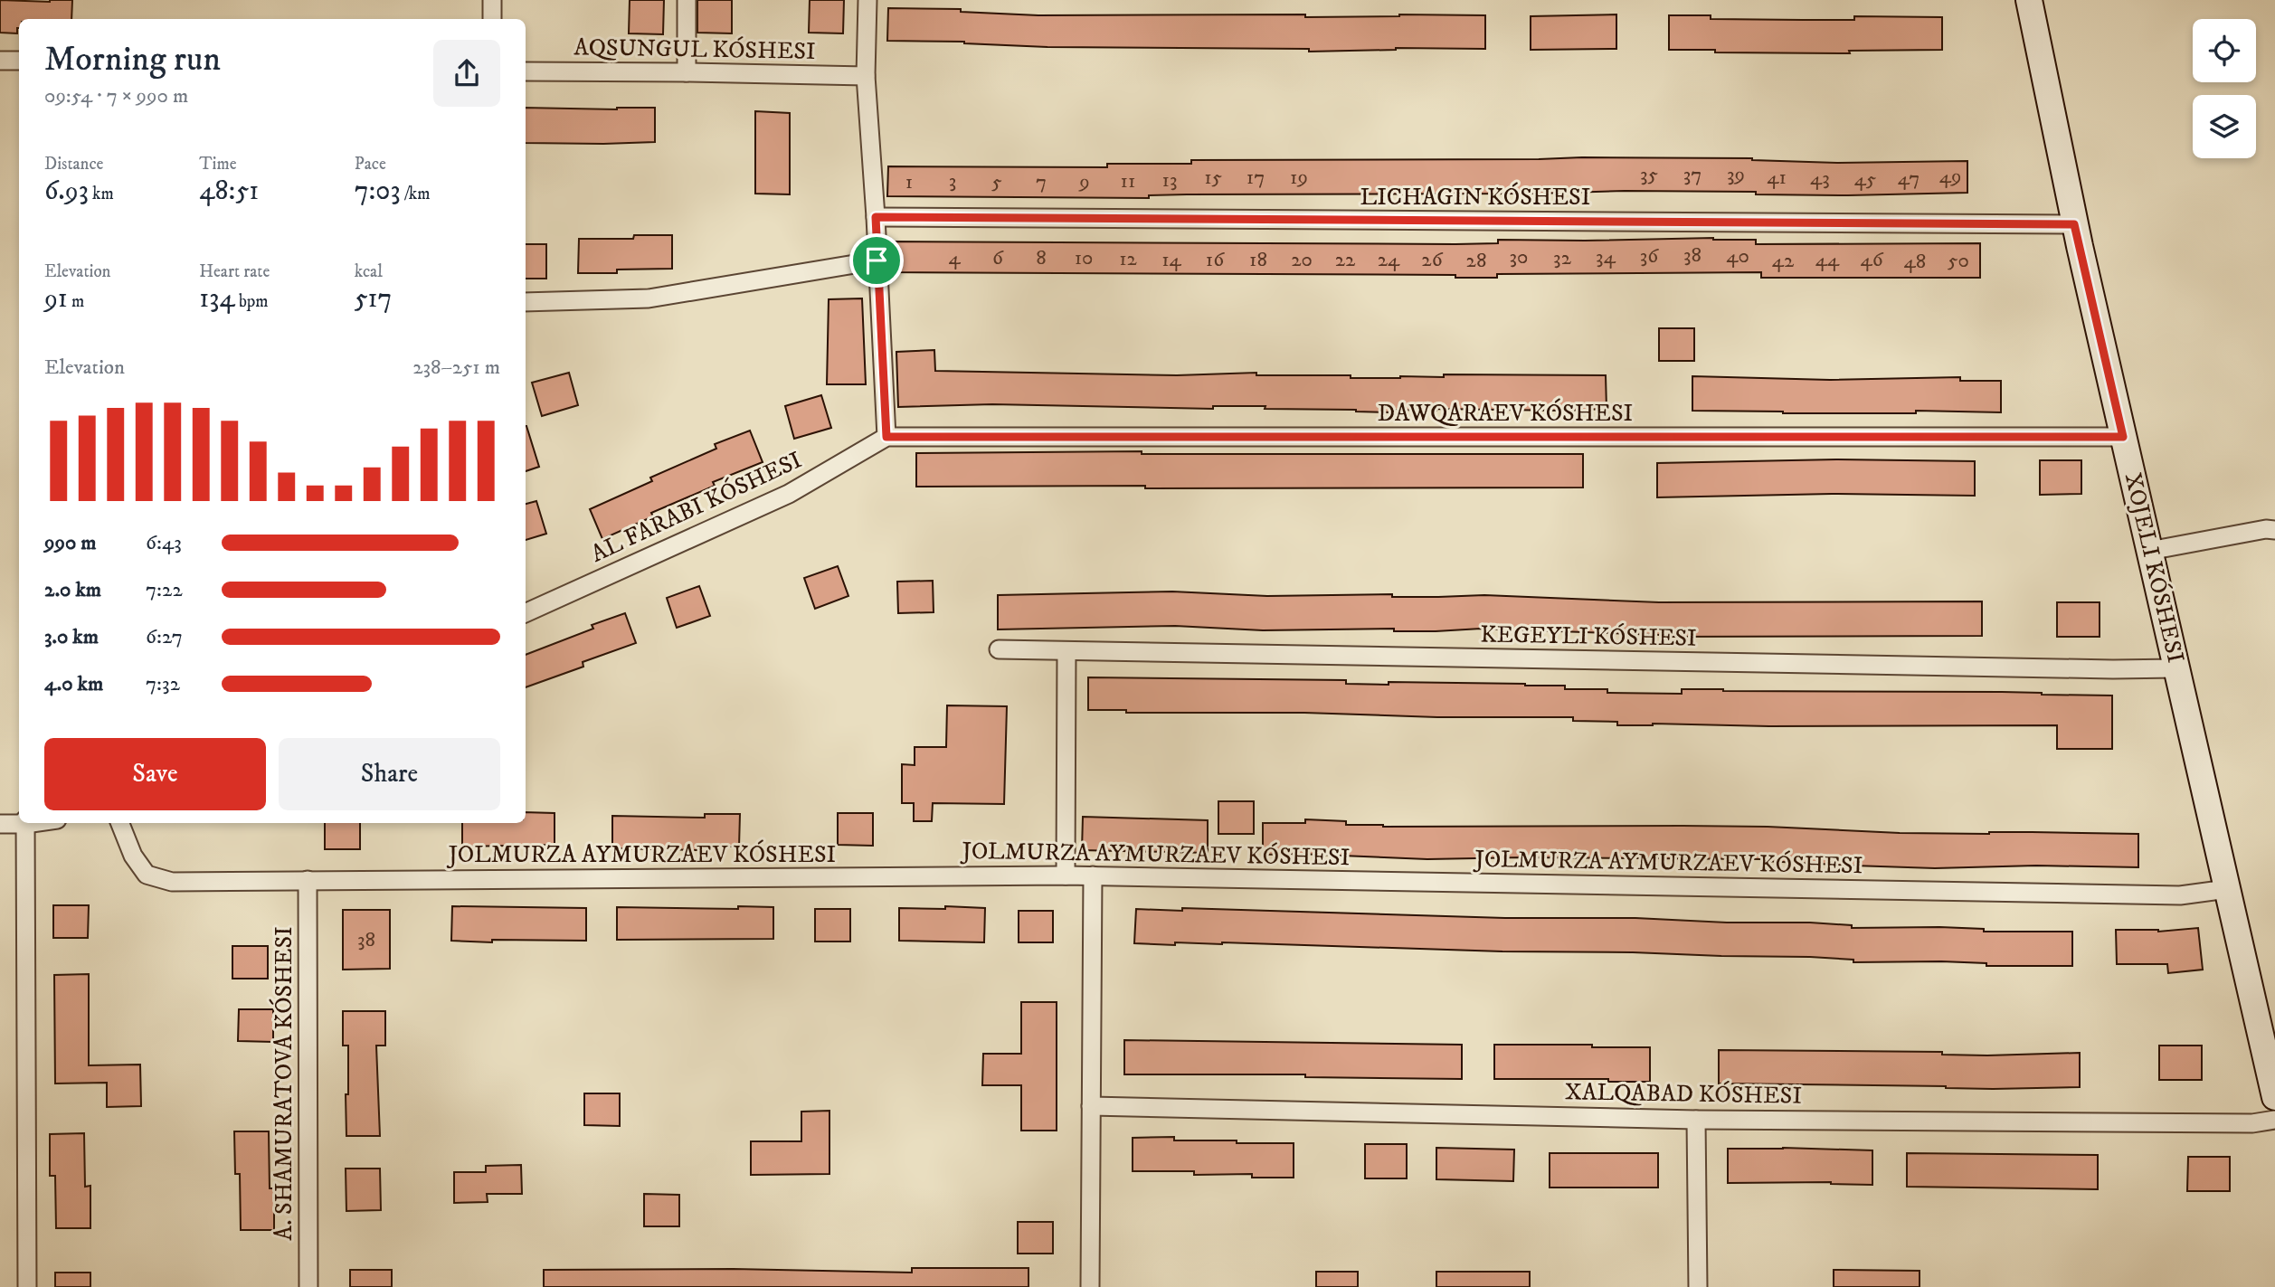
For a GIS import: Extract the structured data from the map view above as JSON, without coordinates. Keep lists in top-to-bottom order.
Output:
{
  "streets": {
    "street": [
      "AQSUNGUL KÓSHESI",
      "LICHAGIN KÓSHESI",
      "DAWQARAEV KÓSHESI",
      "AL FARABI KÓSHESI",
      "XOJELI KÓSHESI",
      "KEGEYLI KÓSHESI",
      "JOLMURZA AYMURZAEV KÓSHESI",
      "A. SHAMURATOVA KÓSHESI",
      "XALQABAD KÓSHESI"
    ]
  },
  "crossings": [
    ["LICHAGIN KÓSHESI", "XOJELI KÓSHESI"],
    ["DAWQARAEV KÓSHESI", "AL FARABI KÓSHESI"],
    ["DAWQARAEV KÓSHESI", "XOJELI KÓSHESI"],
    ["XOJELI KÓSHESI", "KEGEYLI KÓSHESI"],
    ["XOJELI KÓSHESI", "JOLMURZA AYMURZAEV KÓSHESI"],
    ["JOLMURZA AYMURZAEV KÓSHESI", "A. SHAMURATOVA KÓSHESI"]
  ],
  "house_numbers": [
    "35",
    "37",
    "39",
    "49",
    "15",
    "17",
    "19",
    "41",
    "43",
    "47",
    "45",
    "13",
    "3",
    "11",
    "1",
    "5",
    "7",
    "9",
    "38",
    "36",
    "40",
    "30",
    "34",
    "4",
    "6",
    "8",
    "10",
    "32",
    "12",
    "14",
    "16",
    "18",
    "20",
    "22",
    "24",
    "26",
    "44",
    "46",
    "28",
    "42",
    "50",
    "48",
    "38"
  ],
  "page": {
    "heading": ["Morning run", "09:54 · 7 × 990 m"],
    "stats": [
      ["Distance", "6.93 km"],
      ["Time", "48:51"],
      ["Pace", "7:03 /km"],
      ["Elevation", "91 m"],
      ["Heart rate", "134 bpm"],
      ["kcal", "517"]
    ],
    "chart": ["Elevation", "238–251 m"],
    "list": [
      {
        "name": "990 m",
        "note": "6:43"
      },
      {
        "name": "2.0 km",
        "note": "7:22"
      },
      {
        "name": "3.0 km",
        "note": "6:27"
      },
      {
        "name": "4.0 km",
        "note": "7:32"
      }
    ],
    "buttons": ["Save", "Share"]
  }
}
